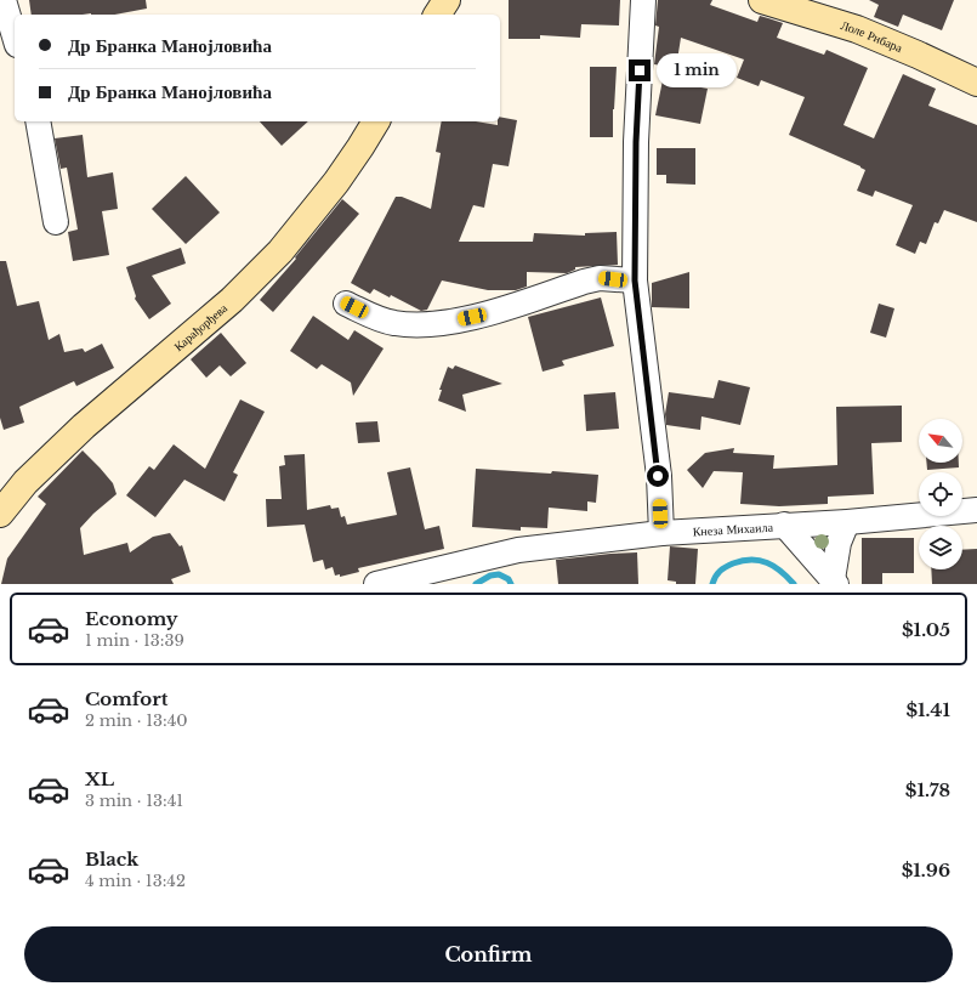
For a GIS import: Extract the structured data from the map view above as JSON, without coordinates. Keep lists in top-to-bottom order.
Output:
{
  "streets": {
    "main road": ["Лоле Рибара", "Карађорђева"],
    "street": ["Кнеза Михаила"]
  },
  "north": "top left",
  "page": {
    "banner": ["Др Бранка Манојловића", "Др Бранка Манојловића"],
    "bubble": "1 min",
    "list": [
      {
        "name": "Economy",
        "note": "1 min · 13:39",
        "value": "$1.05"
      },
      {
        "name": "Comfort",
        "note": "2 min · 13:40",
        "value": "$1.41"
      },
      {
        "name": "XL",
        "note": "3 min · 13:41",
        "value": "$1.78"
      },
      {
        "name": "Black",
        "note": "4 min · 13:42",
        "value": "$1.96"
      }
    ],
    "buttons": "Confirm"
  }
}
